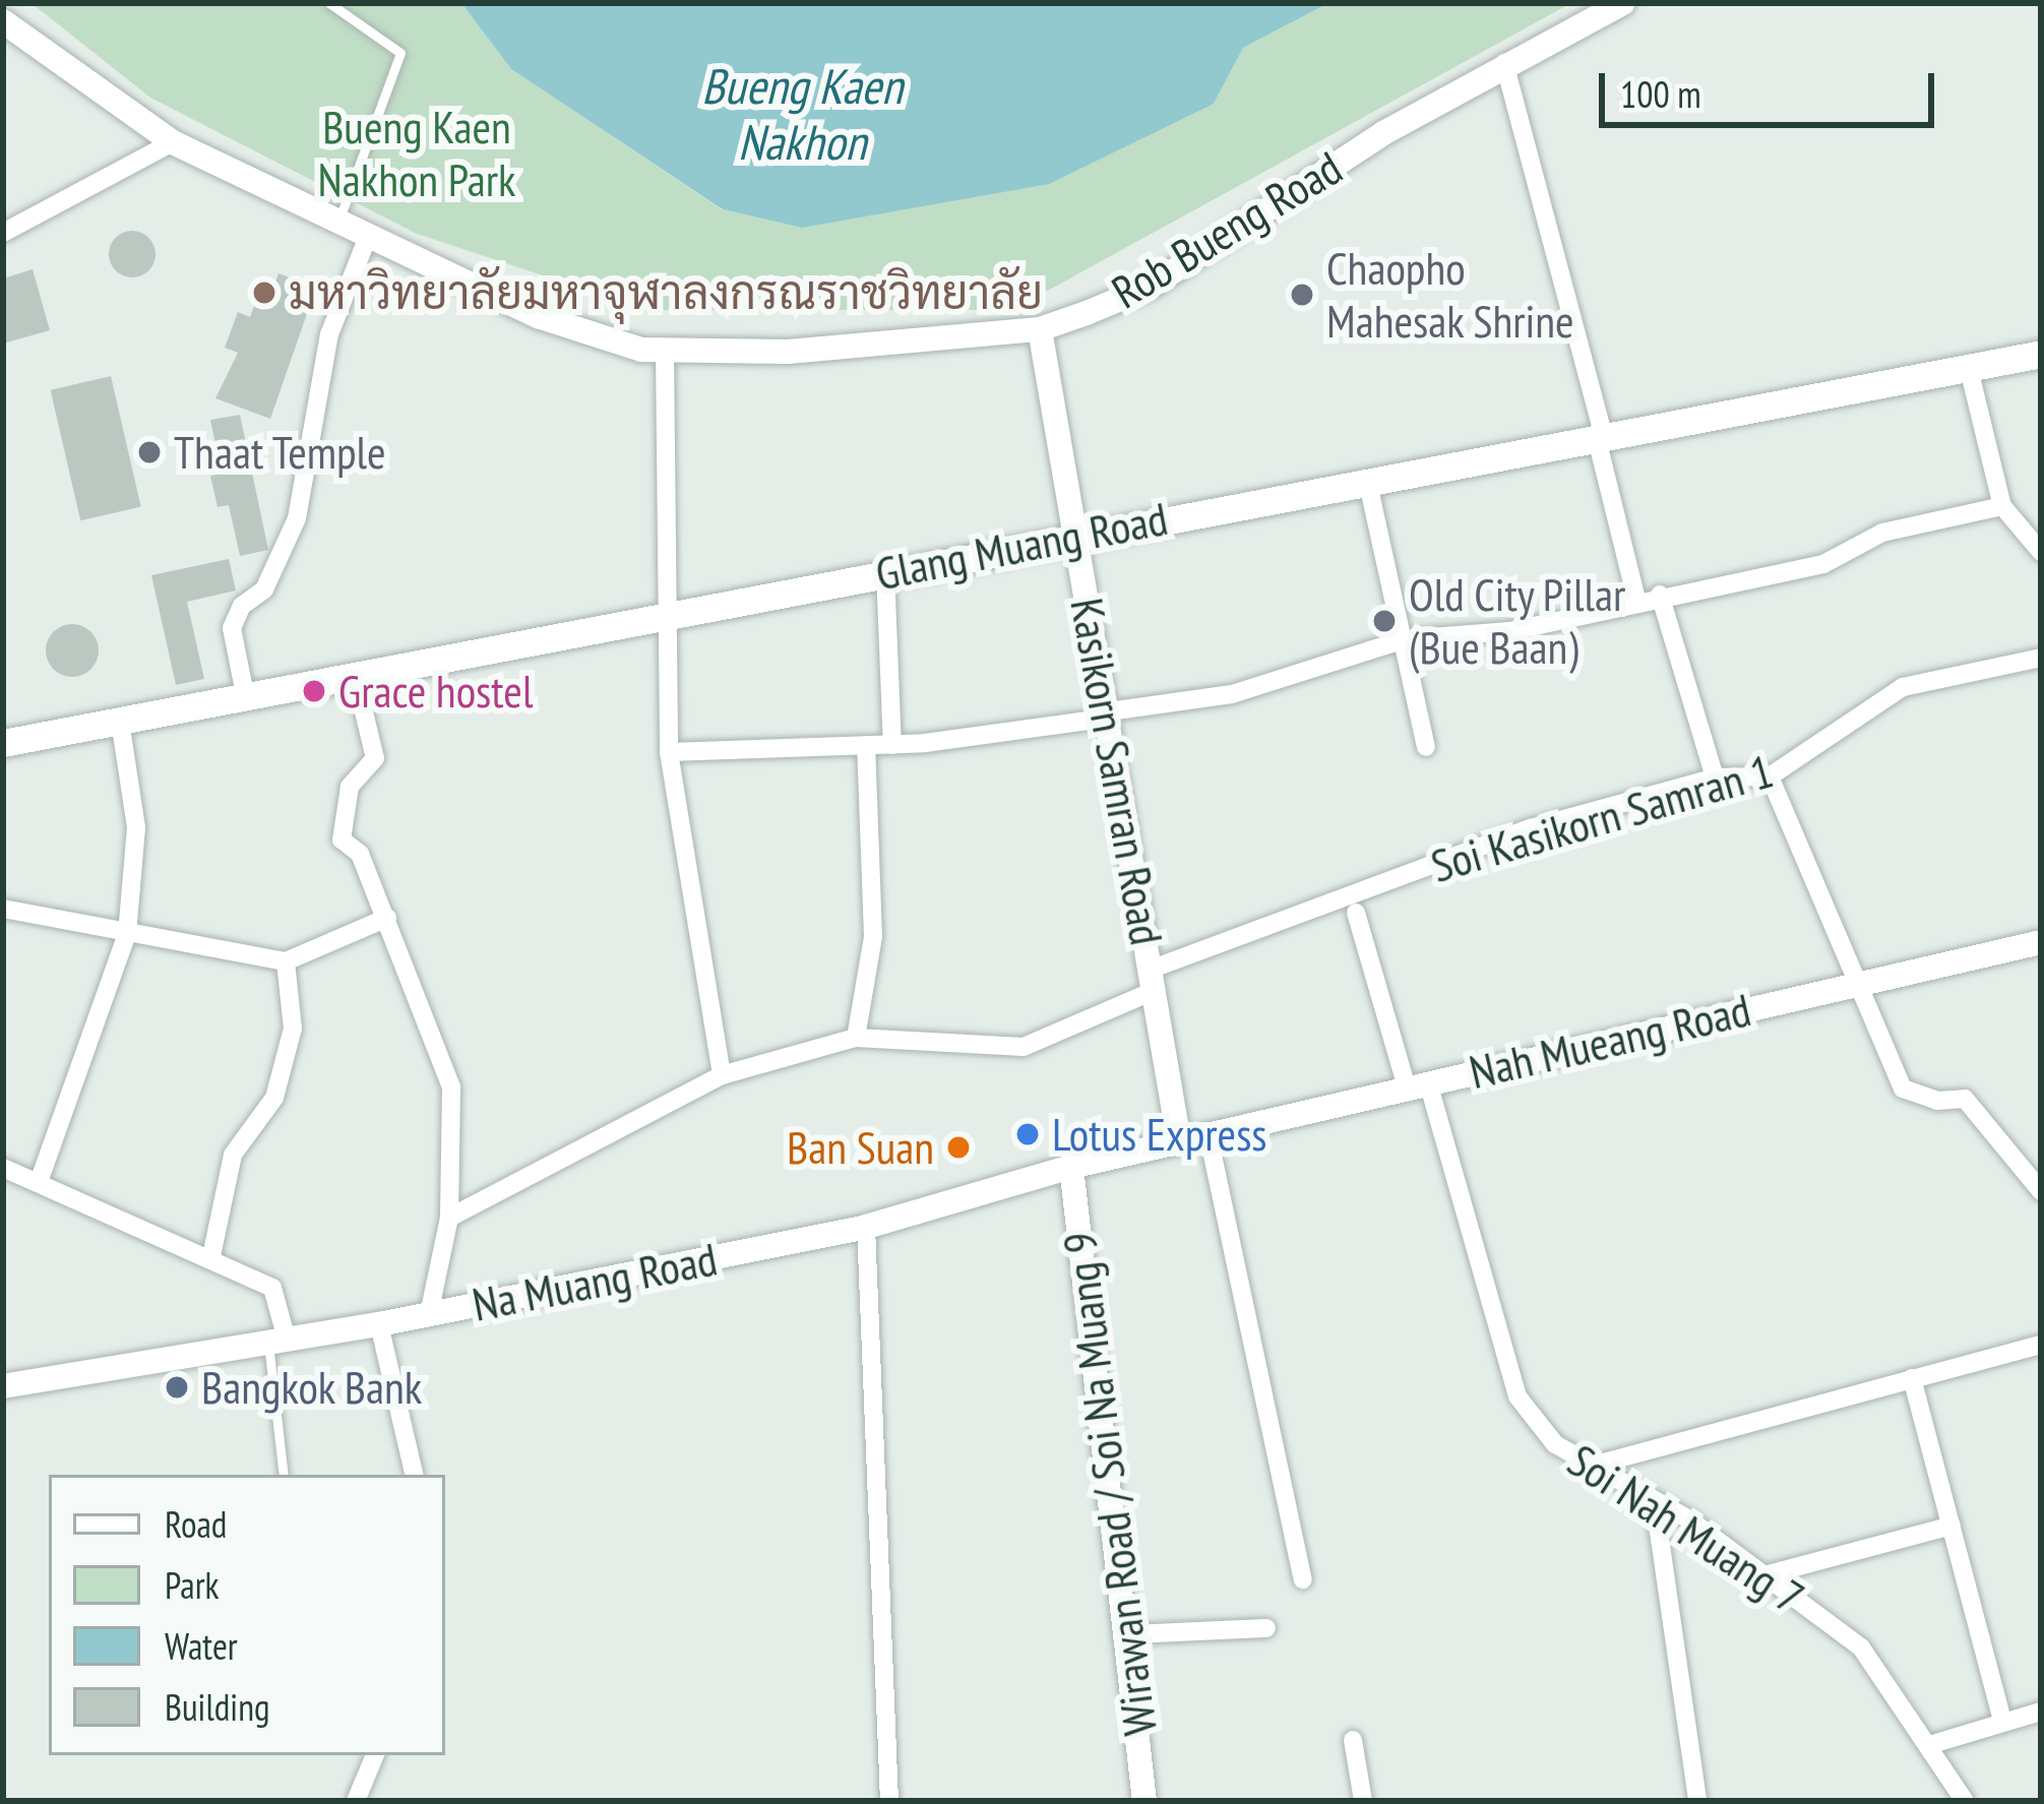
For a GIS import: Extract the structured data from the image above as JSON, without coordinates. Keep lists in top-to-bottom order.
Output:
{
  "streets": {
    "main road": ["Glang Muang Road"],
    "street": [
      "Rob Bueng Road",
      "Kasikorn Samran Road",
      "Soi Kasikorn Samran 1",
      "Nah Mueang Road",
      "Na Muang Road",
      "Wirawan Road / Soi Na Muang 9",
      "Soi Nah Muang 7"
    ]
  },
  "crossings": [
    ["Rob Bueng Road", "Kasikorn Samran Road"],
    ["Glang Muang Road", "Kasikorn Samran Road"],
    ["Kasikorn Samran Road", "Soi Kasikorn Samran 1"],
    ["Kasikorn Samran Road", "Nah Mueang Road"],
    ["Kasikorn Samran Road", "Na Muang Road"],
    ["Nah Mueang Road", "Na Muang Road"],
    ["Nah Mueang Road", "Soi Nah Muang 7"],
    ["Na Muang Road", "Wirawan Road / Soi Na Muang 9"]
  ],
  "water": ["Bueng Kaen Nakhon"],
  "parks": ["Bueng Kaen Nakhon Park"],
  "places": [
    "มหาวิทยาลัยมหาจุฬาลงกรณราชวิทยาลัย",
    "Chaopho Mahesak Shrine",
    "Thaat Temple",
    "Old City Pillar (Bue Baan)",
    "Grace hostel",
    "Lotus Express",
    "Ban Suan",
    "Bangkok Bank"
  ],
  "legend": [
    "Road",
    "Park",
    "Water",
    "Building"
  ],
  "scale_bar": "100 m"
}
